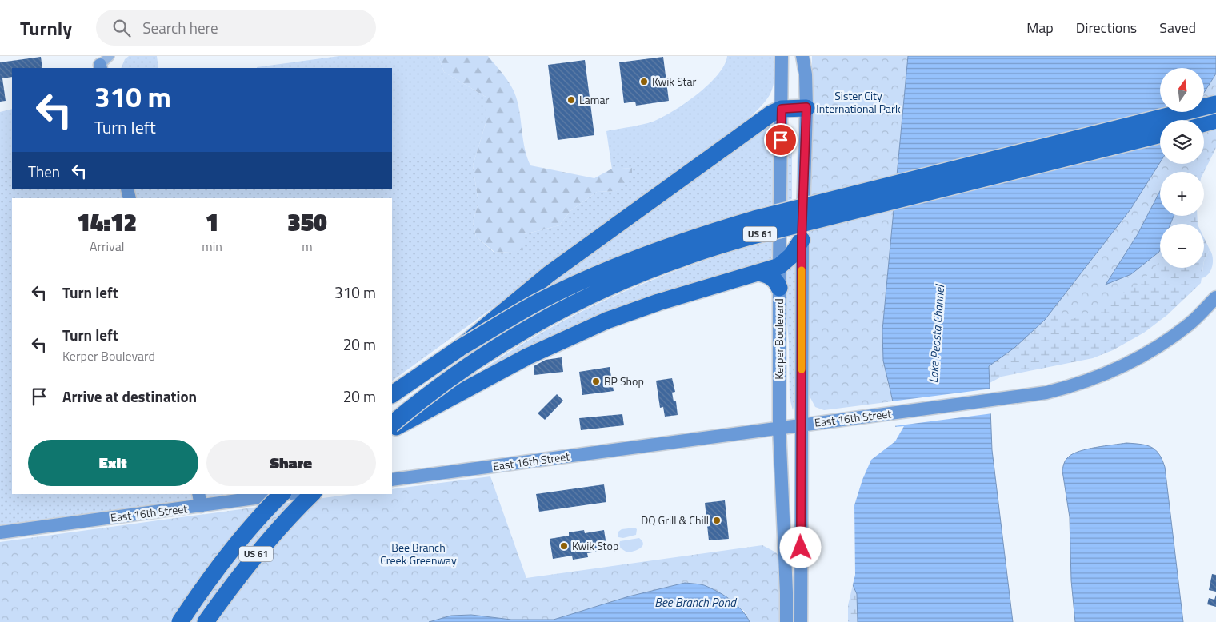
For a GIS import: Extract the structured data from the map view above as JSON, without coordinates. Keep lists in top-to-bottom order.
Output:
{
  "streets": {
    "highway": ["US 61"],
    "main road": ["Kerper Boulevard", "East 16th Street"]
  },
  "crossings": [
    ["Kerper Boulevard", "East 16th Street"]
  ],
  "water": ["Lake Peosta Channel", "Bee Branch Pond"],
  "parks": ["Sister City International Park", "Bee Branch Creek Greenway"],
  "places": [
    "Kwik Star",
    "Lamar",
    "BP Shop",
    "DQ Grill & Chill",
    "Kwik Stop"
  ],
  "north": "top",
  "page": {
    "header": "Turnly",
    "search": "Search here",
    "nav": ["Map", "Directions", "Saved"],
    "map_buttons": ["+", "−"],
    "turn": ["310 m", "Turn left"],
    "then": "Then",
    "eta": [
      "14:12",
      "Arrival",
      "1",
      "min",
      "350",
      "m"
    ],
    "list": [
      {
        "name": "Turn left",
        "value": "310 m"
      },
      {
        "name": "Turn left",
        "note": "Kerper Boulevard",
        "value": "20 m"
      },
      {
        "name": "Arrive at destination",
        "value": "20 m"
      }
    ],
    "buttons": ["Exit", "Share"]
  }
}
